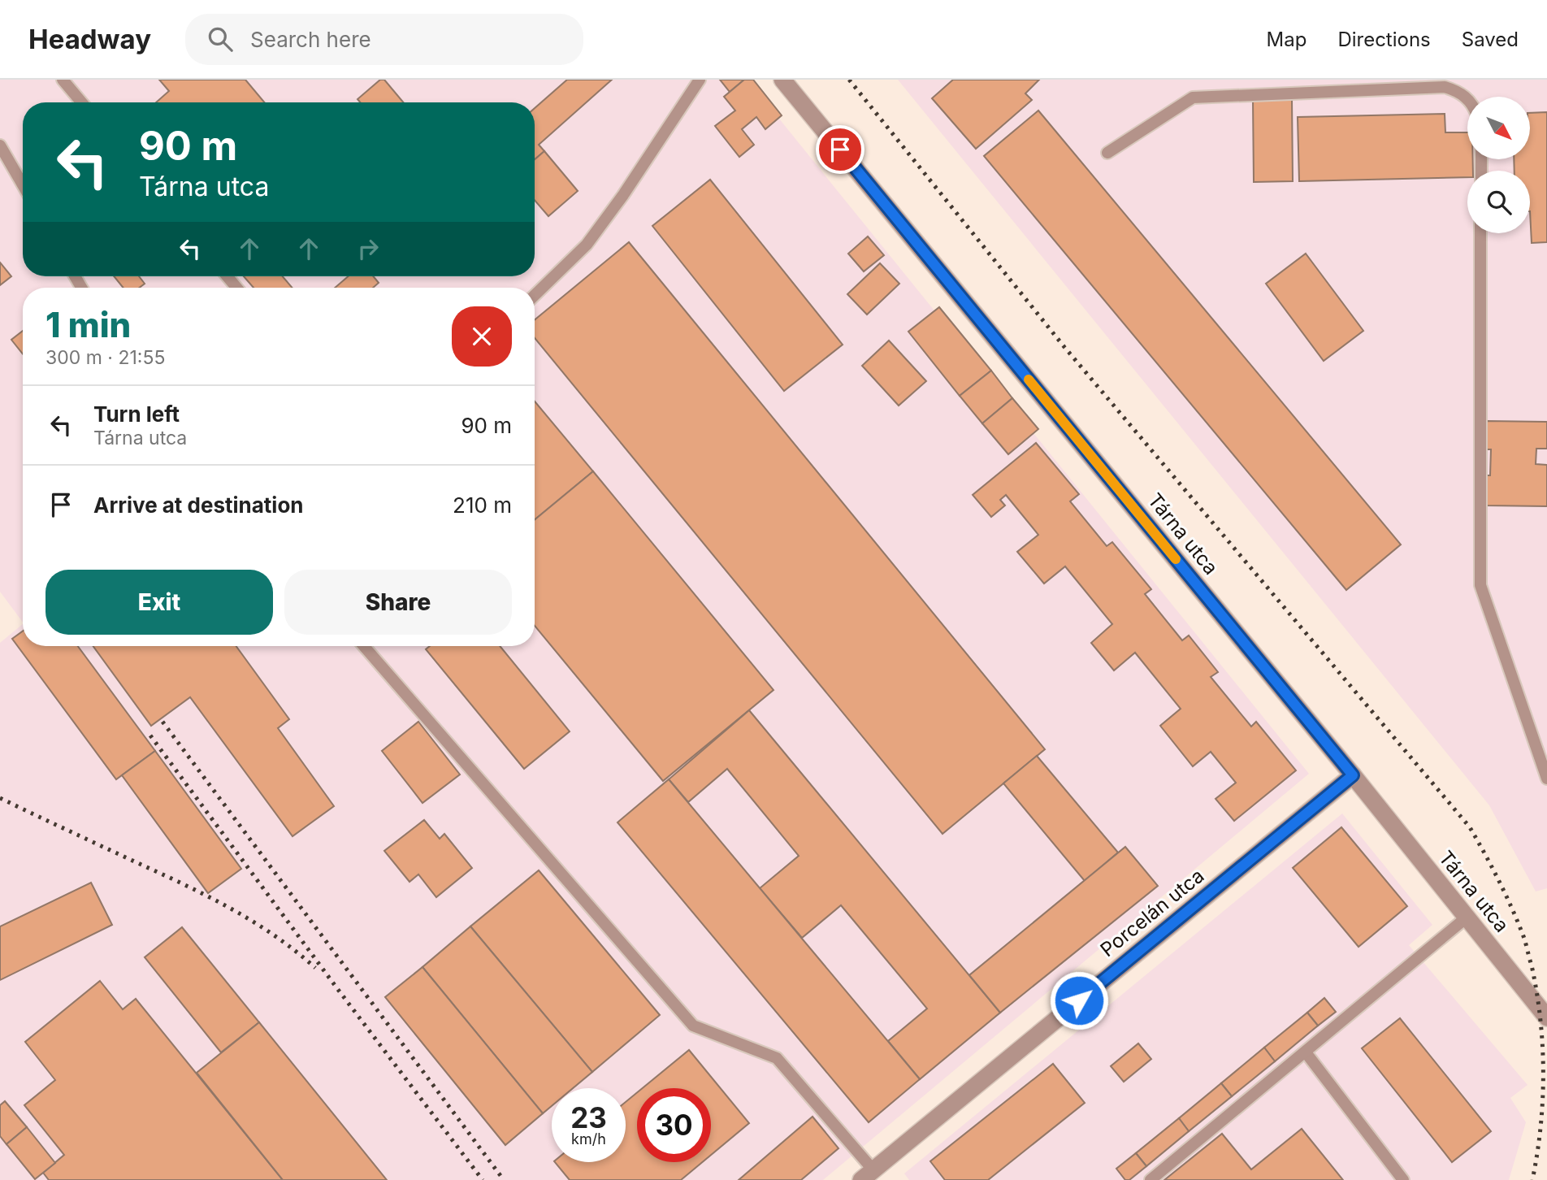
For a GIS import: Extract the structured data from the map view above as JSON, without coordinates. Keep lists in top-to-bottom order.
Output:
{
  "streets": {
    "street": ["Tárna utca", "Porcelán utca"]
  },
  "crossings": [
    ["Tárna utca", "Porcelán utca"]
  ],
  "north": "bottom right",
  "page": {
    "header": "Headway",
    "search": "Search here",
    "nav": ["Map", "Directions", "Saved"],
    "turn": ["90 m", "Tárna utca"],
    "heading": ["1 min", "300 m · 21:55"],
    "list": [
      {
        "name": "Turn left",
        "note": "Tárna utca",
        "value": "90 m"
      },
      {
        "name": "Arrive at destination",
        "value": "210 m"
      }
    ],
    "buttons": ["Exit", "Share"],
    "speed": "23 km/h",
    "limit": "30"
  }
}
